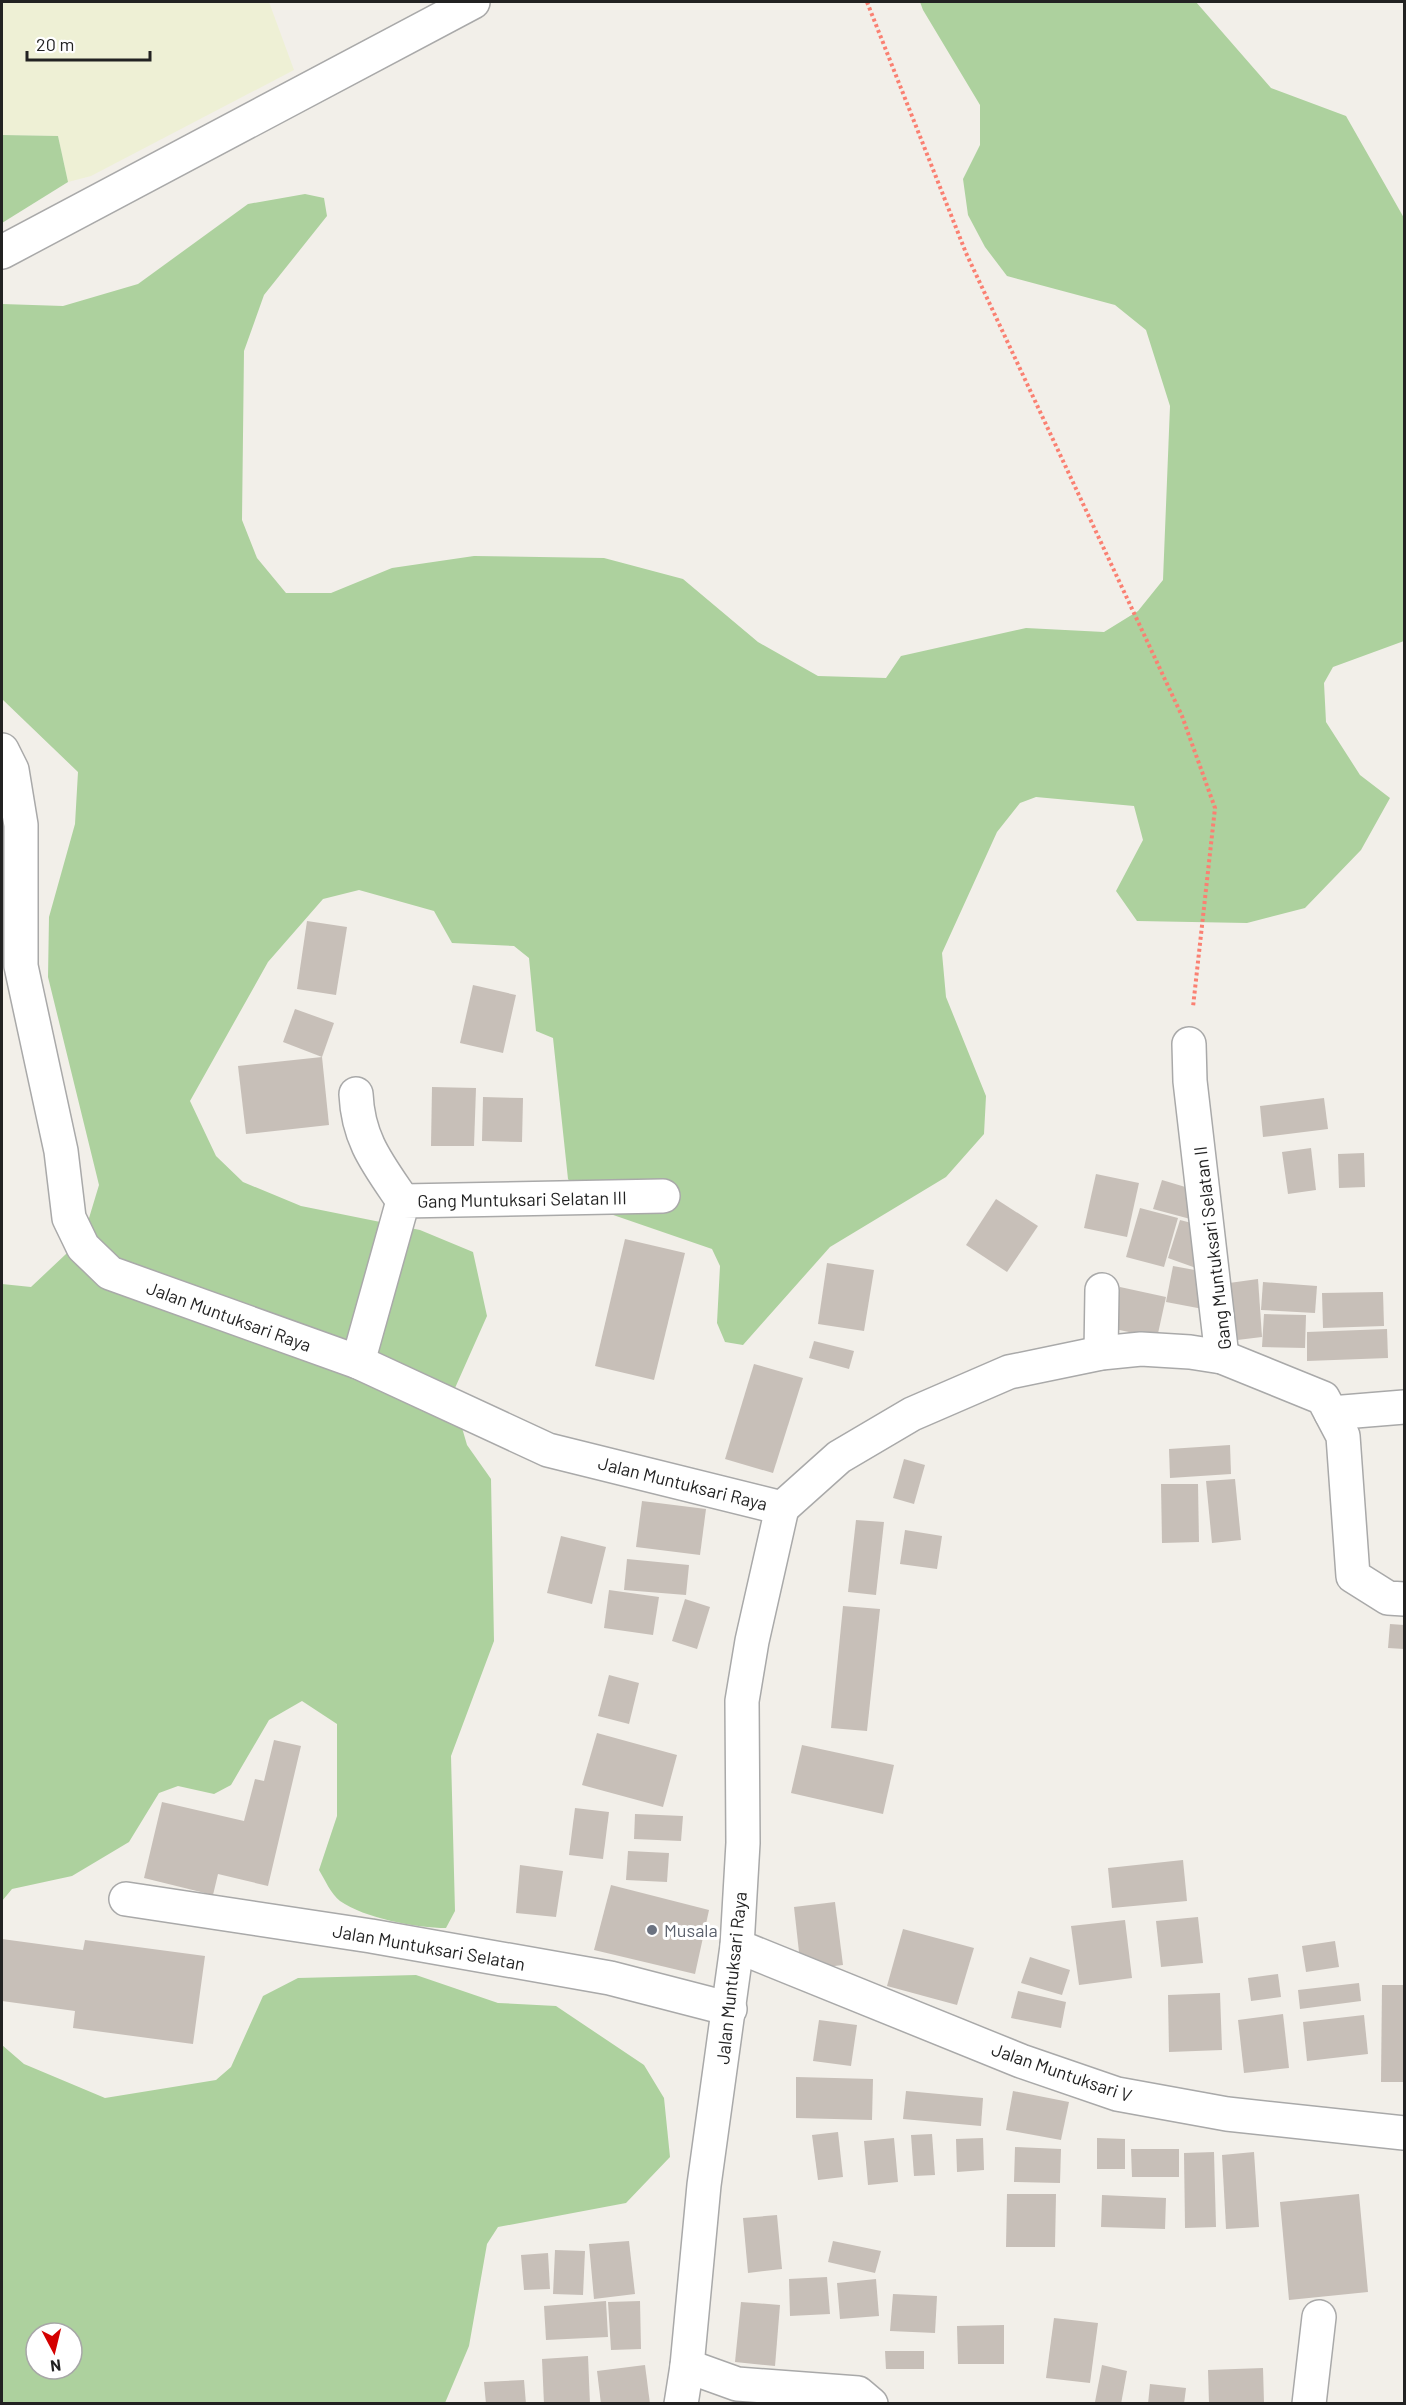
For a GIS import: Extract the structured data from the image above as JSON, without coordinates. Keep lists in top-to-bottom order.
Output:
{
  "streets": {
    "street": [
      "Gang Muntuksari Selatan III",
      "Gang Muntuksari Selatan II",
      "Jalan Muntuksari Raya",
      "Jalan Muntuksari Selatan",
      "Jalan Muntuksari V"
    ]
  },
  "crossings": [
    ["Gang Muntuksari Selatan III", "Jalan Muntuksari Raya"],
    ["Jalan Muntuksari Raya", "Jalan Muntuksari Selatan"],
    ["Jalan Muntuksari Raya", "Jalan Muntuksari V"]
  ],
  "places": ["Musala"],
  "scale_bar": "20 m",
  "north": "bottom"
}
